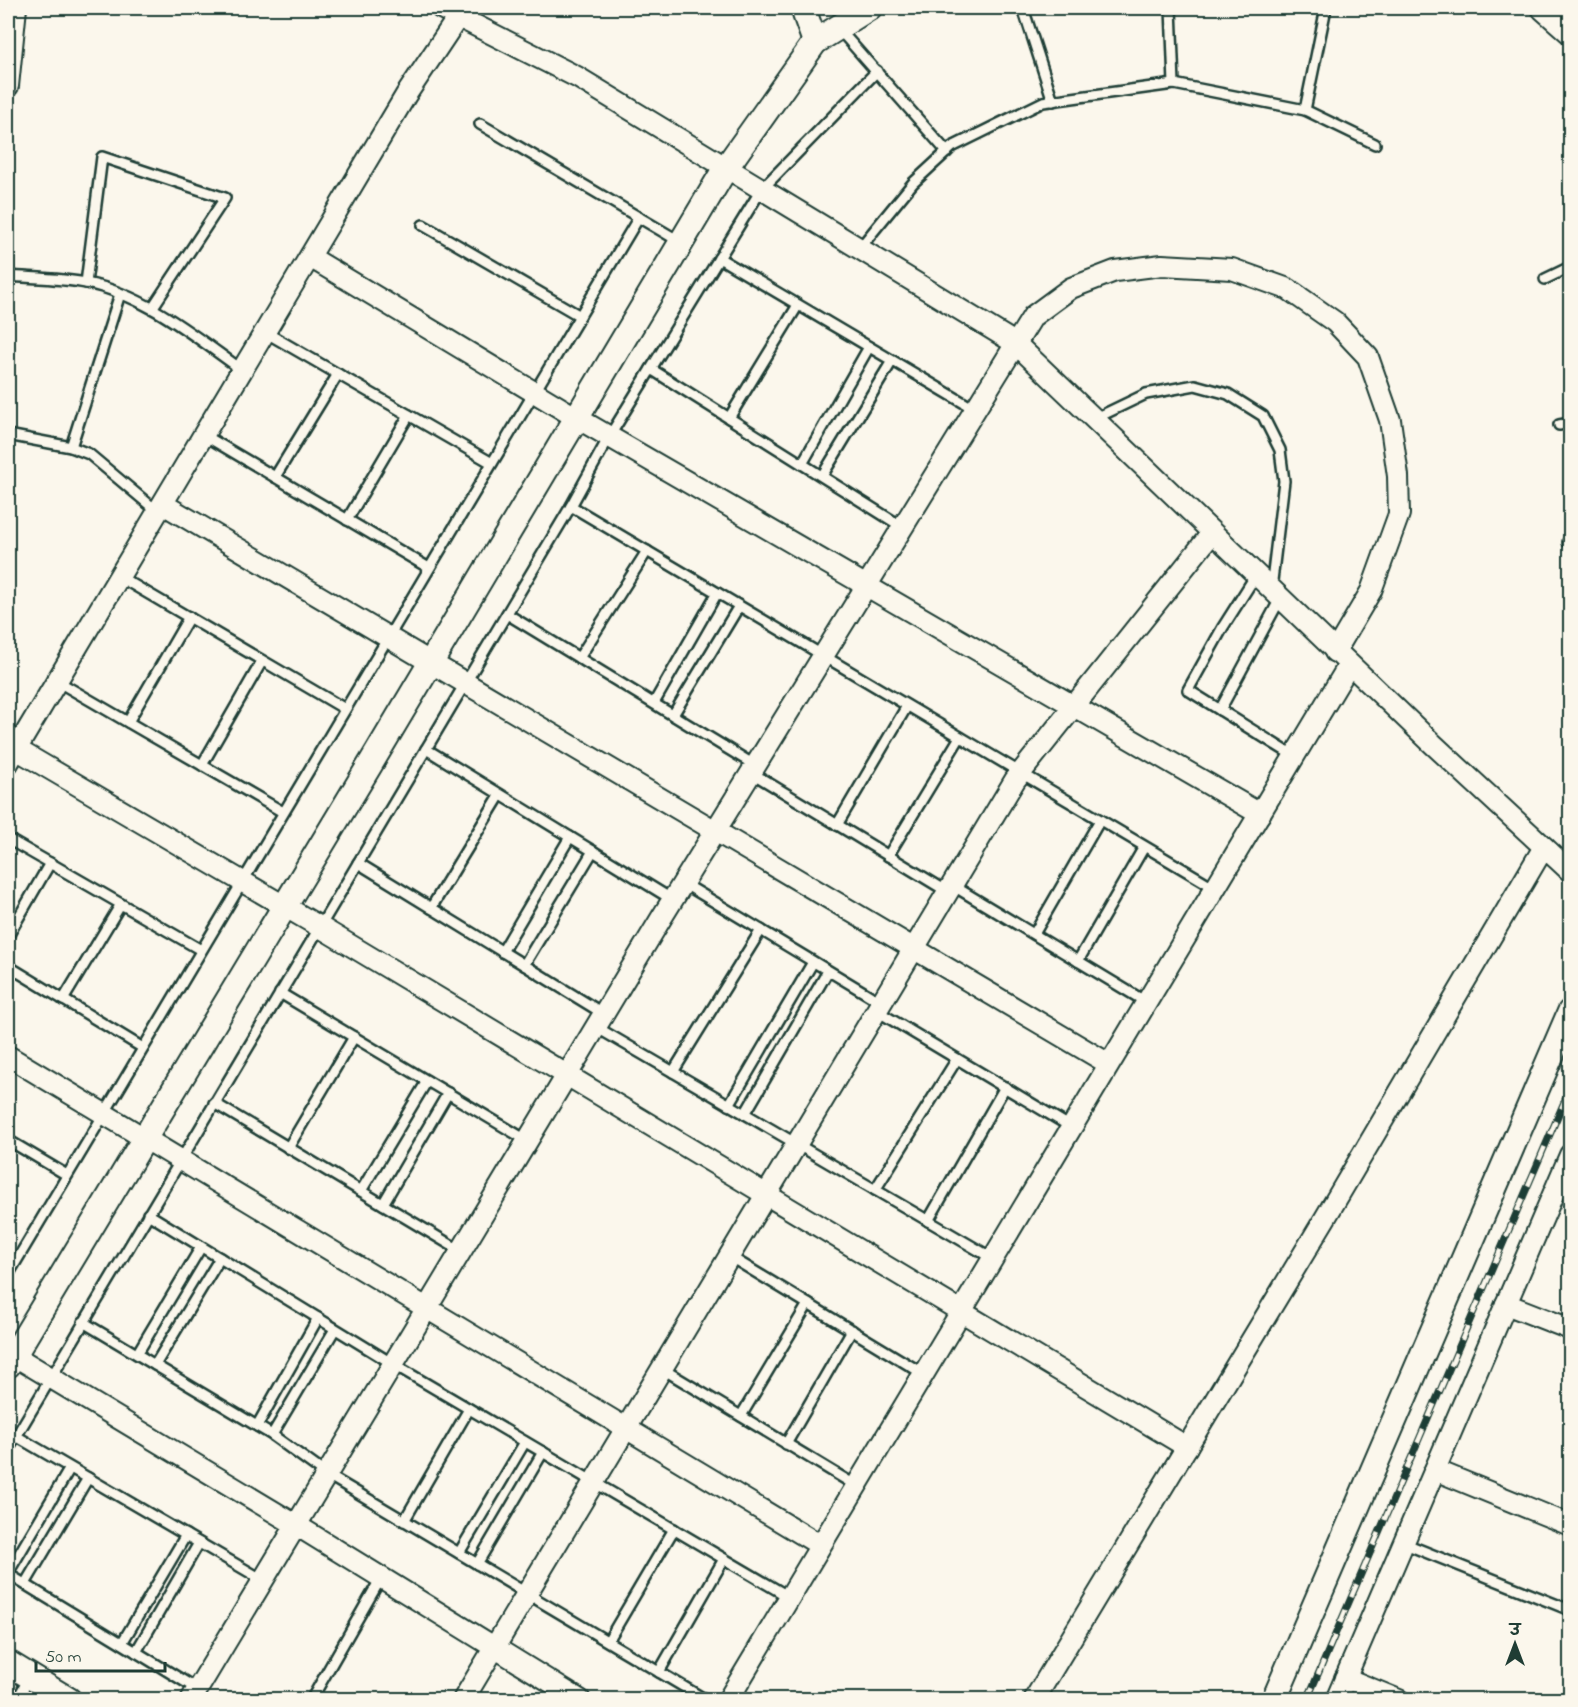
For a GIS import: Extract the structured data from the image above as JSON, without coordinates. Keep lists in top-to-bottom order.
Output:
{
  "scale_bar": "50 m",
  "north": "top"
}
